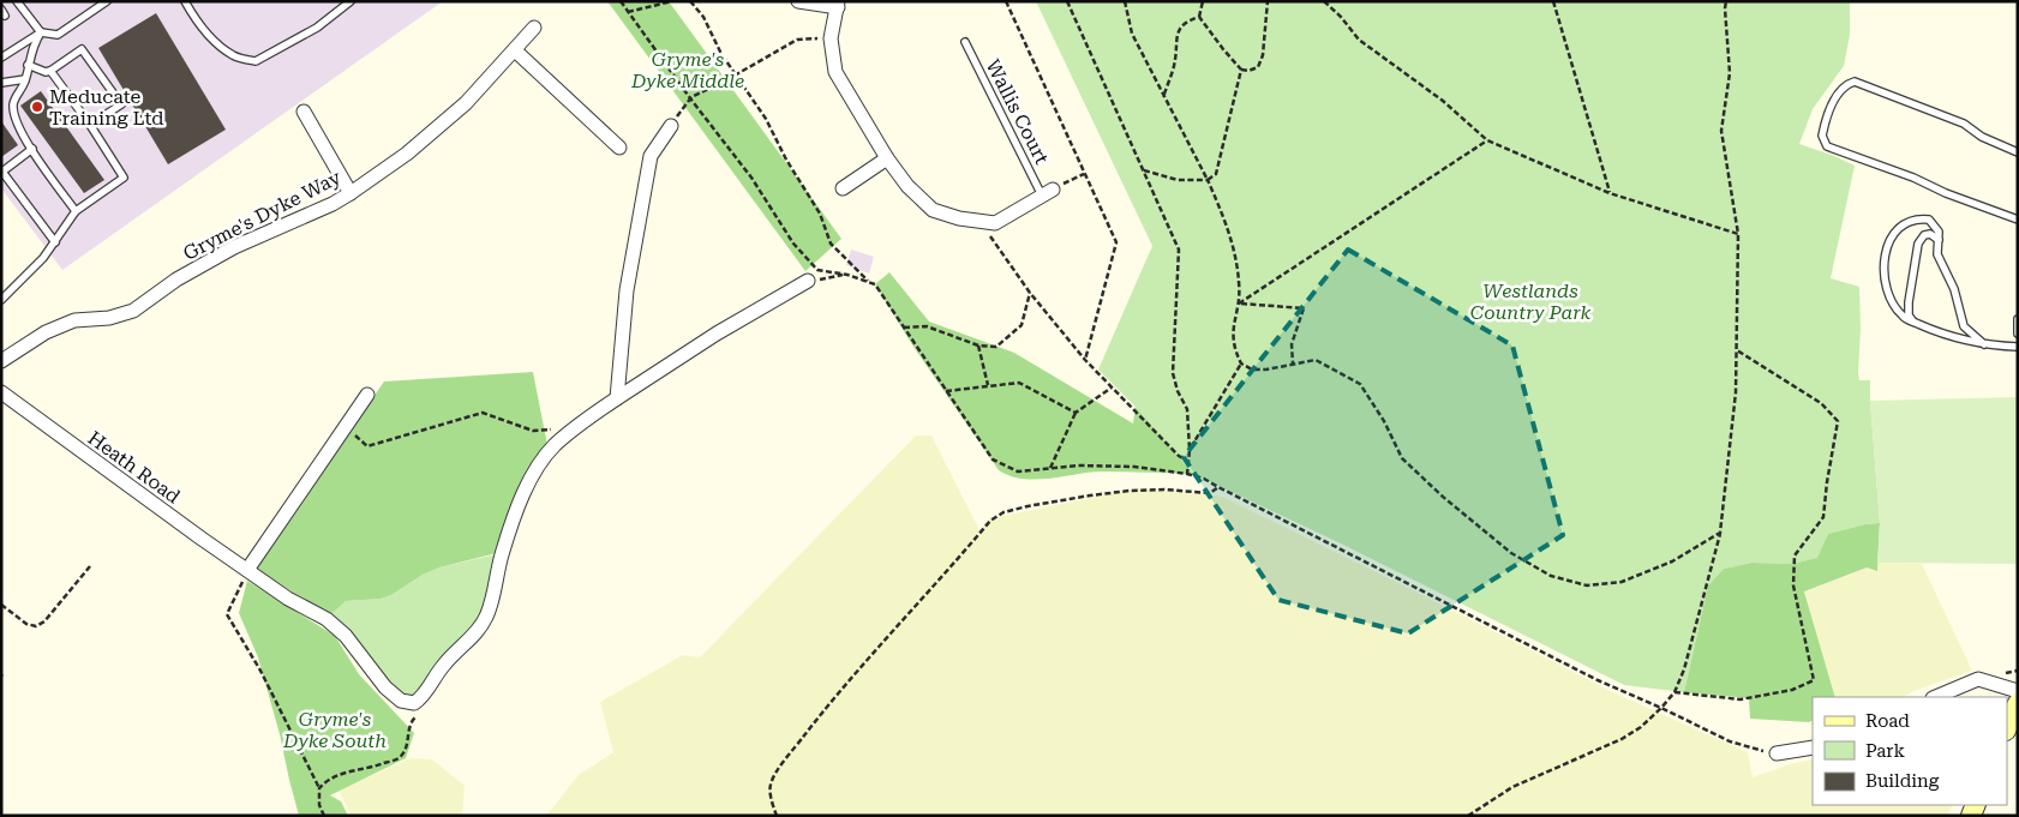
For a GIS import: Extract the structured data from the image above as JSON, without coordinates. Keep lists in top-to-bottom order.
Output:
{
  "streets": {
    "street": ["Gryme's Dyke Way", "Heath Road"],
    "lane": ["Wallis Court"]
  },
  "parks": ["Gryme's Dyke Middle", "Westlands Country Park", "Gryme's Dyke South"],
  "places": ["Meducate Training Ltd"],
  "legend": ["Road", "Park", "Building"]
}
